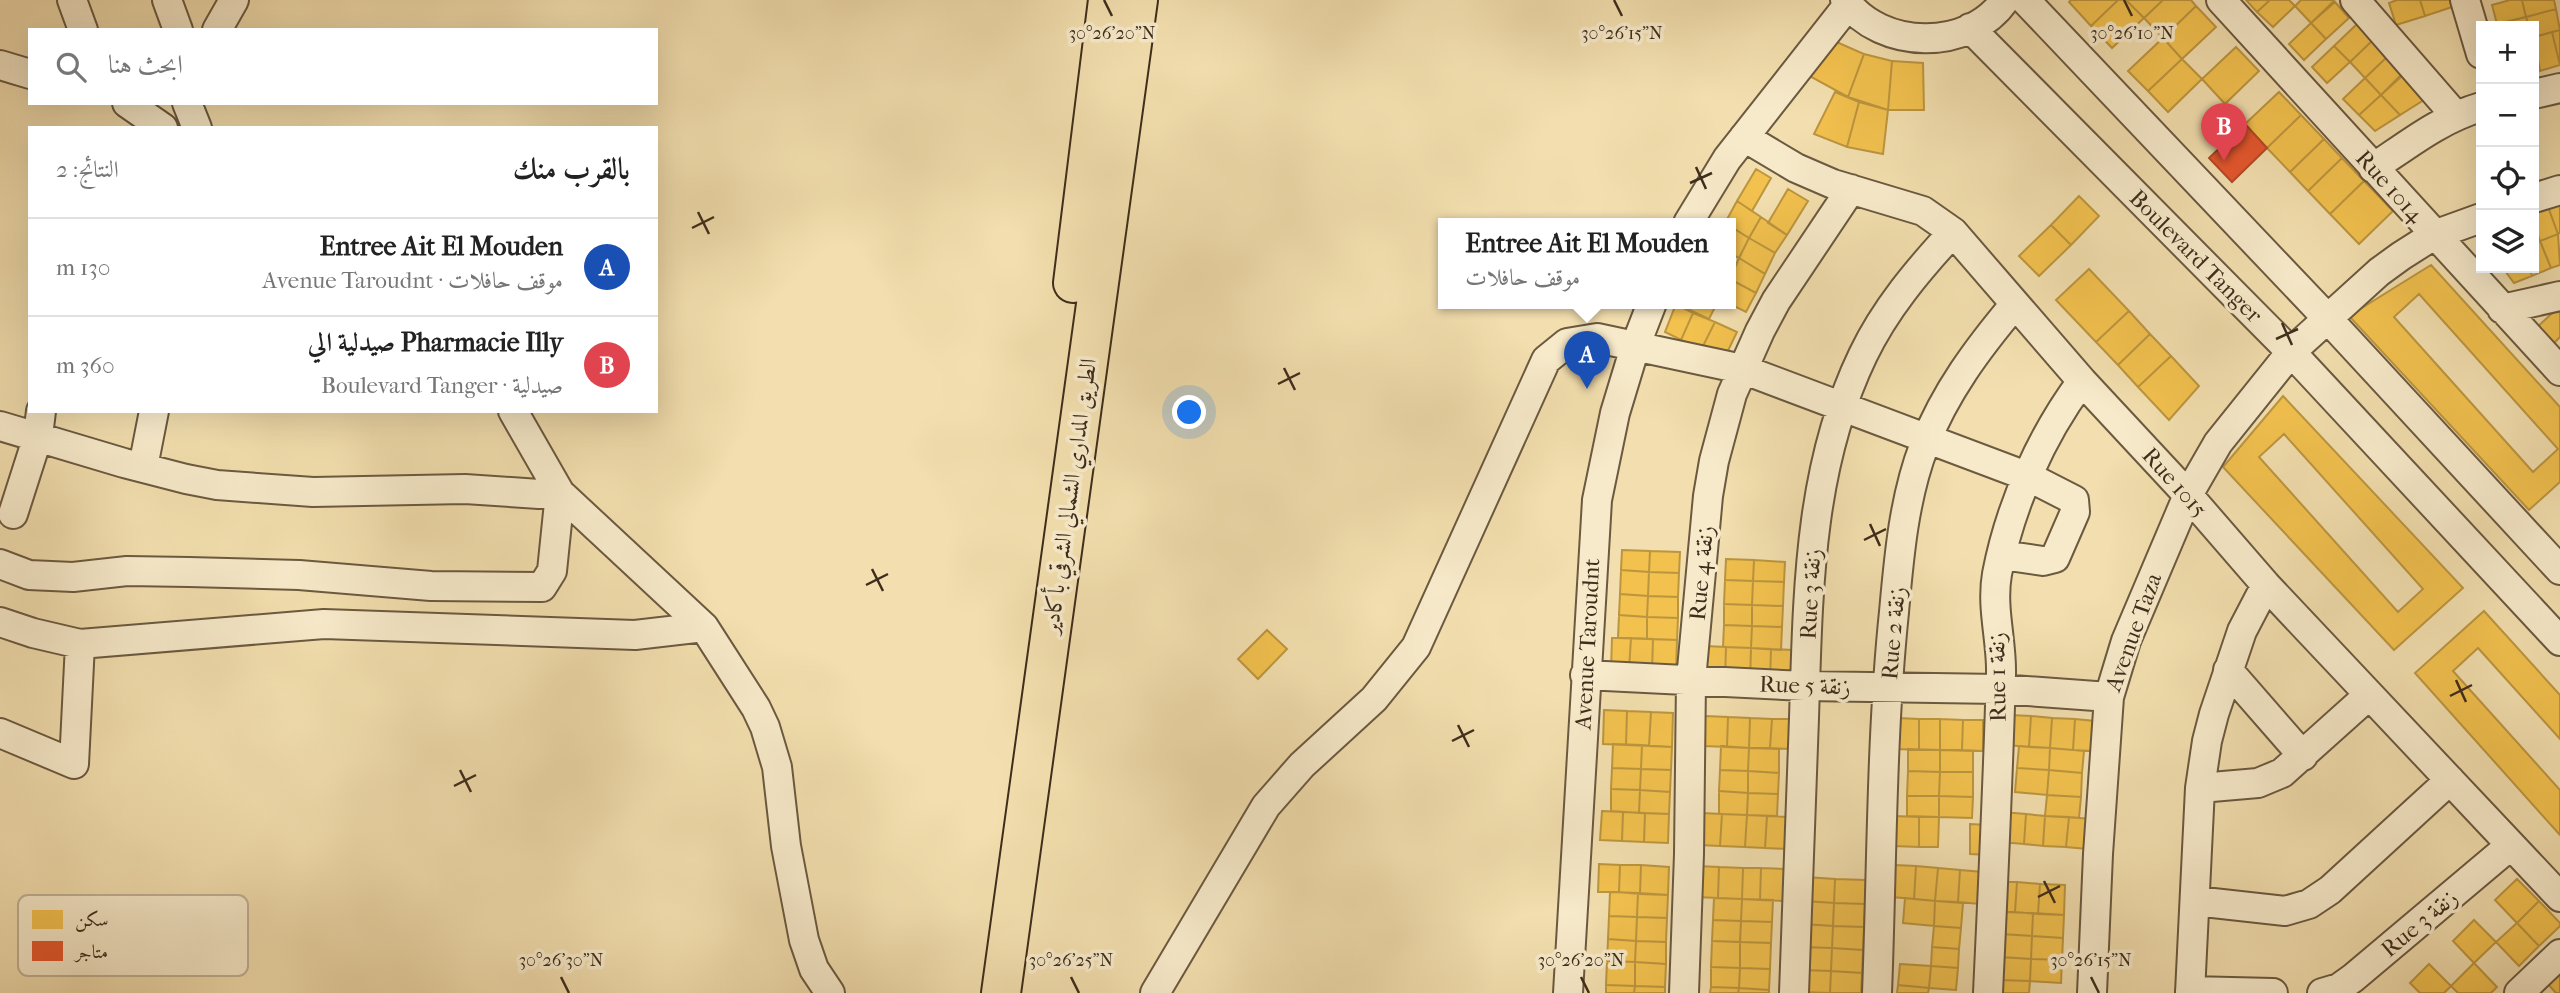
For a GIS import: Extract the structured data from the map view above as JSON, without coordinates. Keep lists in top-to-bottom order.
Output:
{
  "streets": {
    "highway": ["الطريق المداري الشمالي الشرقي بأكادير"],
    "street": [
      "Rue 1014",
      "Boulevard Tanger",
      "Rue 1015",
      "Rue 4 زنقة",
      "Rue 3 زنقة",
      "Avenue Taza",
      "Rue 2 زنقة",
      "Avenue Taroudnt",
      "Rue 1 زنقة",
      "Rue 5 زنقة"
    ]
  },
  "crossings": [
    ["Rue 1014", "Avenue Taza"],
    ["Boulevard Tanger", "Avenue Taza"],
    ["Rue 1015", "Rue 4 زنقة"],
    ["Rue 1015", "Rue 3 زنقة"],
    ["Rue 1015", "Avenue Taza"],
    ["Rue 1015", "Rue 2 زنقة"],
    ["Rue 1015", "Rue 1 زنقة"],
    ["Rue 4 زنقة", "Rue 5 زنقة"],
    ["Rue 3 زنقة", "Rue 5 زنقة"],
    ["Avenue Taza", "Rue 5 زنقة"],
    ["Rue 2 زنقة", "Rue 5 زنقة"],
    ["Avenue Taroudnt", "Rue 5 زنقة"],
    ["Rue 1 زنقة", "Rue 5 زنقة"]
  ],
  "legend": ["سكن", "متاجر"],
  "page": {
    "map_buttons": ["+", "−"],
    "search": "ابحث هنا",
    "pins": ["B", "A"],
    "heading": ["بالقرب منك", "النتائج: 2"],
    "list": [
      {
        "mark": "A",
        "name": "Entree Ait El Mouden",
        "note": "موقف حافلات · Avenue Taroudnt",
        "value": "130 m"
      },
      {
        "mark": "B",
        "name": "Pharmacie Illy صيدلية الي",
        "note": "صيدلية · Boulevard Tanger",
        "value": "360 m"
      }
    ],
    "popup": ["Entree Ait El Mouden", "موقف حافلات"]
  },
  "coordinates": [
    "30°26'15\"N",
    "30°26'10\"N",
    "30°26'20\"N",
    "30°26'30\"N",
    "30°26'25\"N"
  ]
}
